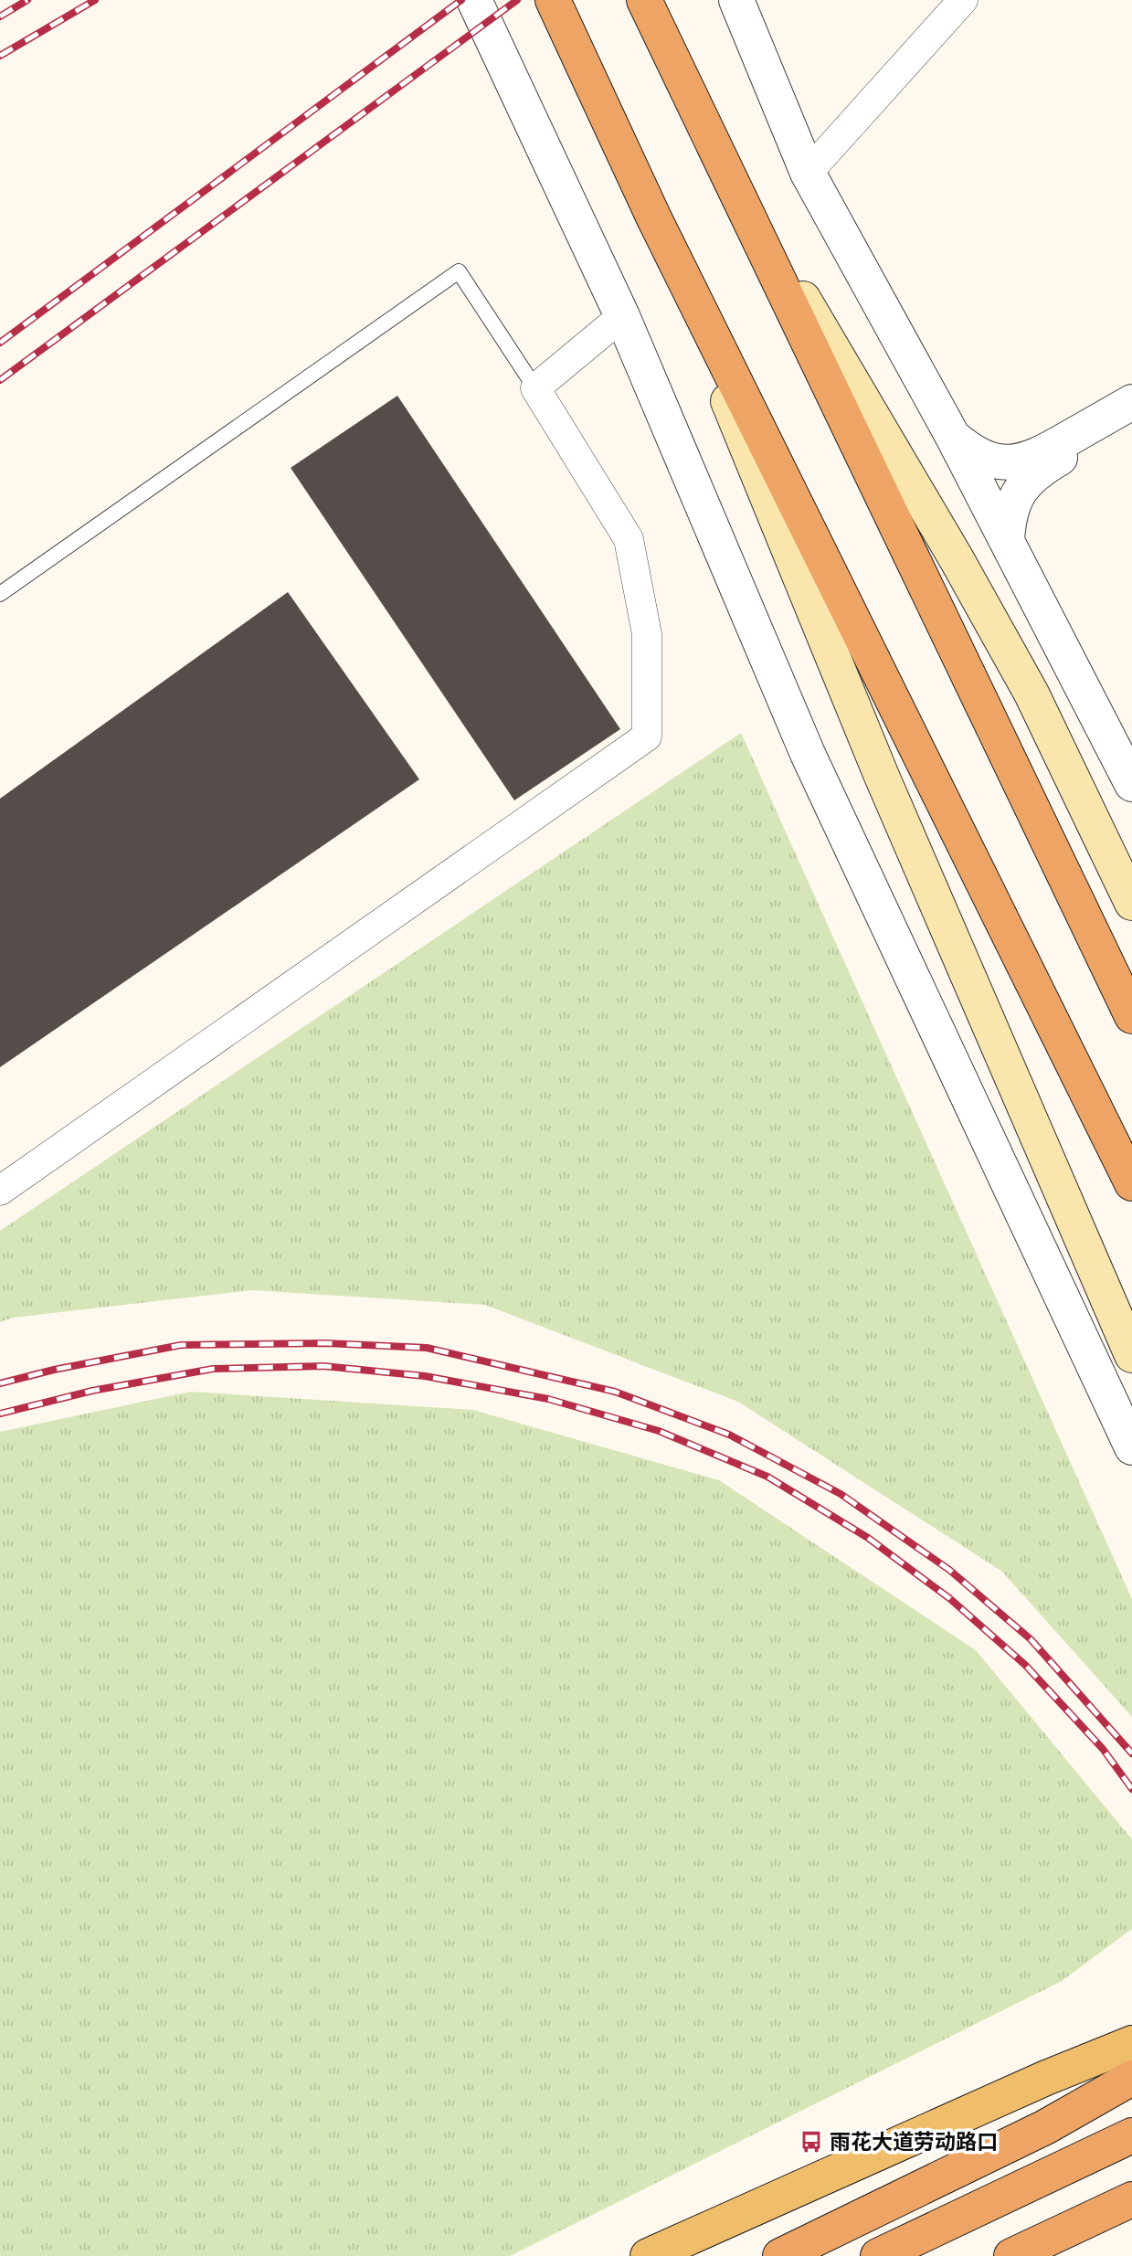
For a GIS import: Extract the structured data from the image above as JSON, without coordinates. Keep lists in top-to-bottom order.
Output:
{
  "places": {
    "bus stop": ["雨花大道劳动路口"]
  }
}
